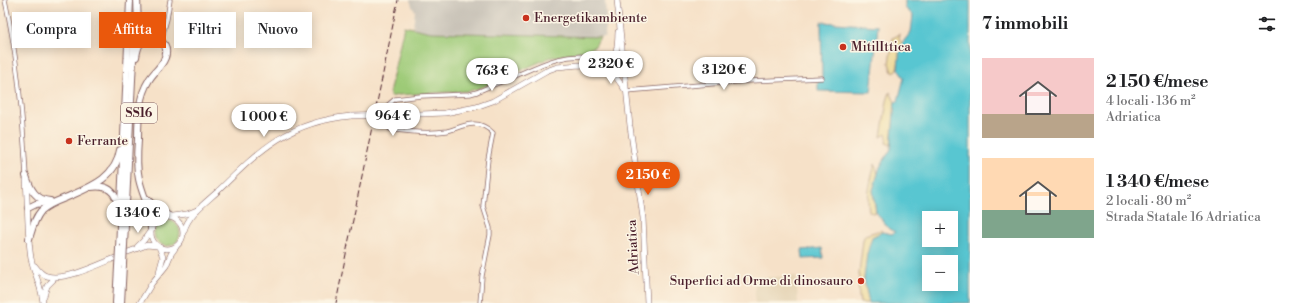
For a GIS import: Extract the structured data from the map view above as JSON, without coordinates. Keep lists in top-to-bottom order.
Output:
{
  "streets": {
    "highway": ["SS16"],
    "street": ["Adriatica"]
  },
  "places": [
    "Energetikambiente",
    "MitilIttica",
    "Ferrante",
    "Superfici ad Orme di dinosauro"
  ],
  "page": {
    "heading": "7 immobili",
    "chip": [
      "Compra",
      "Affitta",
      "Filtri",
      "Nuovo"
    ],
    "list": [
      {
        "name": "2 150 €/mese",
        "note": "4 locali · 136 m² · Adriatica"
      },
      {
        "name": "1 340 €/mese",
        "note": "2 locali · 80 m² · Strada Statale 16 Adriatica"
      }
    ],
    "price": [
      "2 320 €",
      "3 120 €",
      "763 €",
      "964 €",
      "1 000 €",
      "2 150 €",
      "1 340 €"
    ],
    "map_buttons": ["+", "−"]
  }
}
